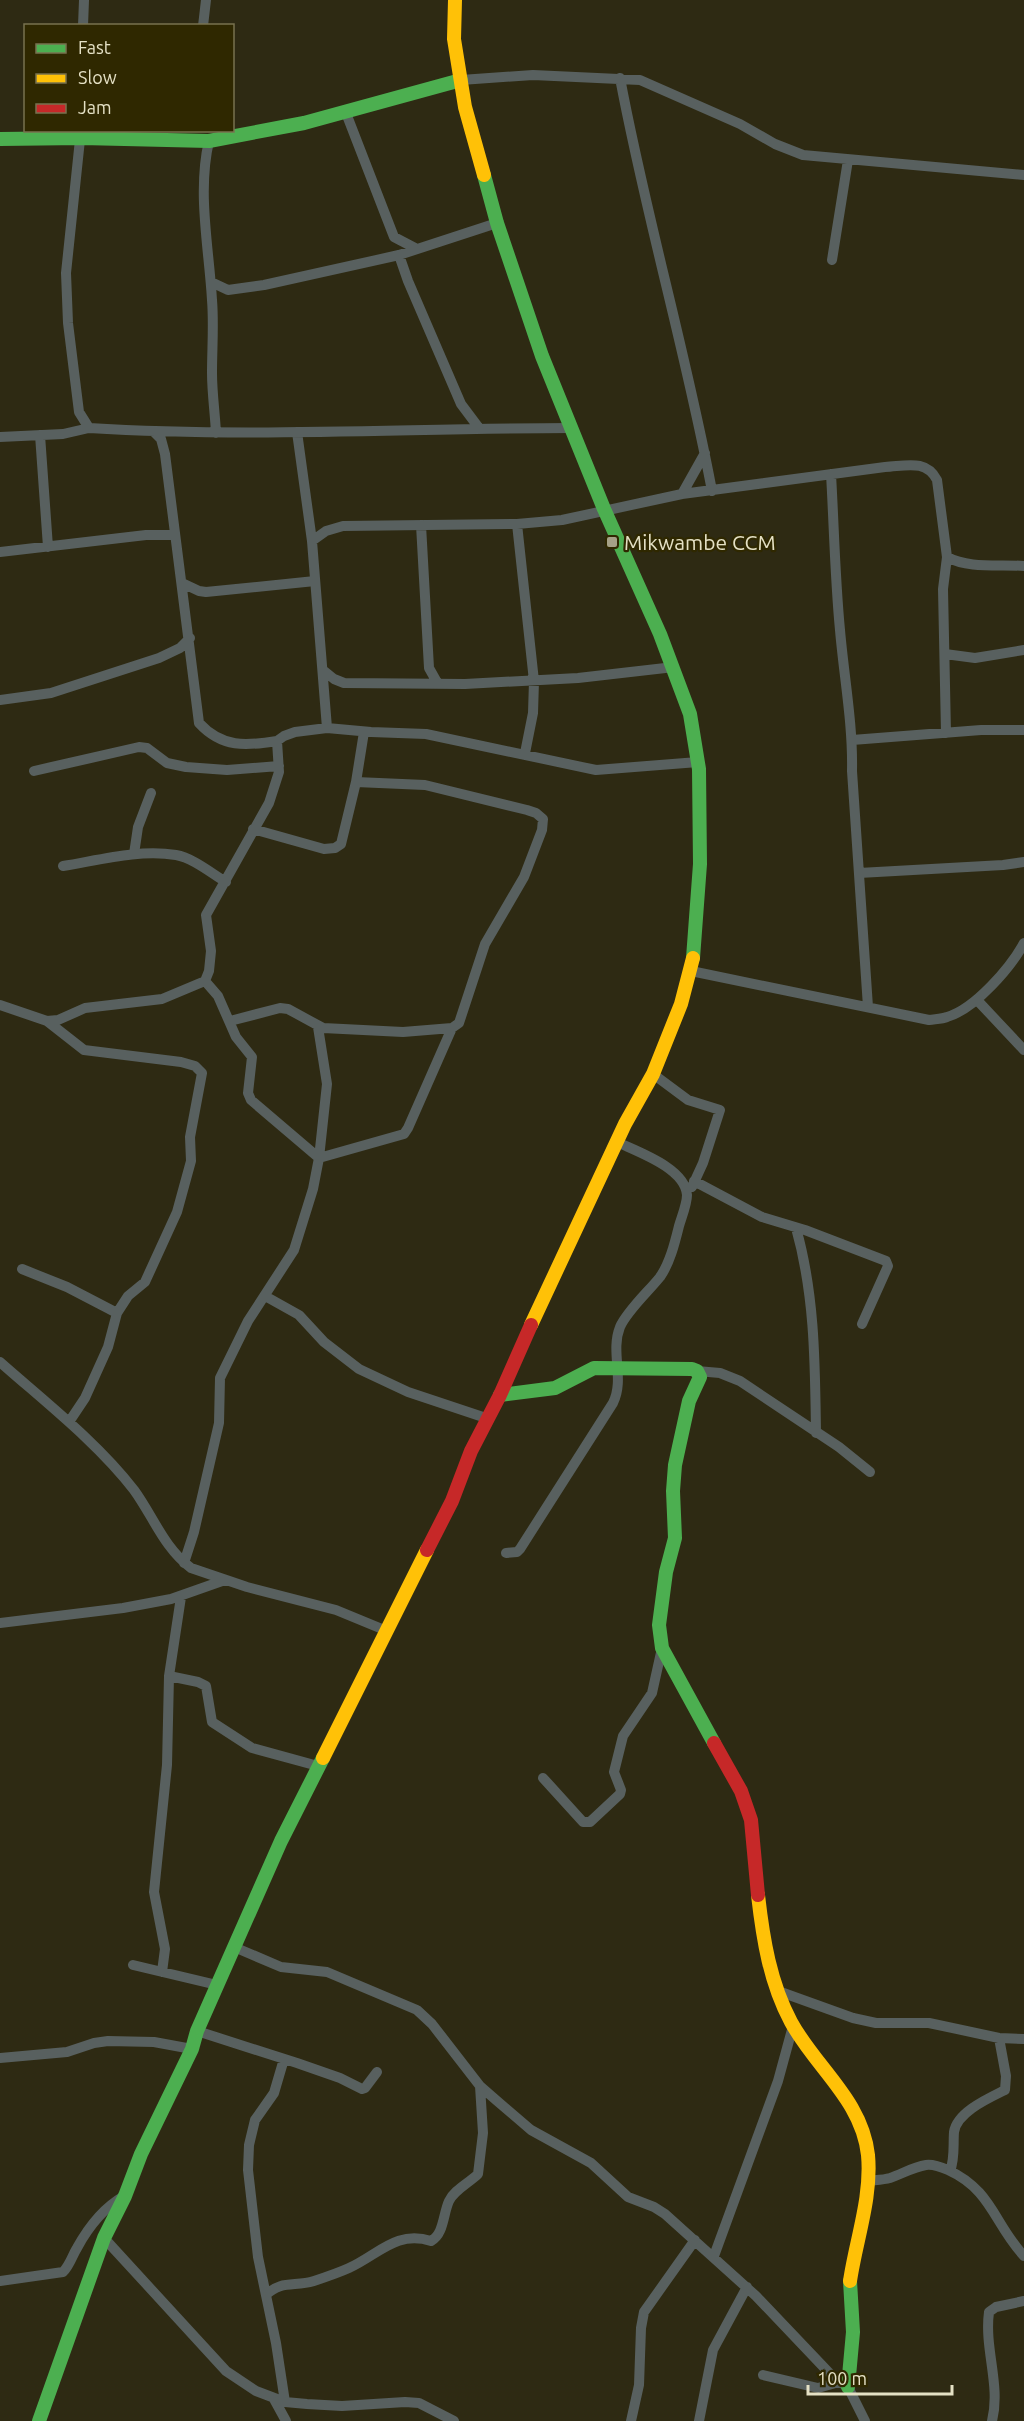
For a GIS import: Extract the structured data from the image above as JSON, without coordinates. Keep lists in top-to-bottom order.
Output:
{
  "places": {
    "transit": ["Mikwambe CCM"]
  },
  "legend": ["Fast", "Slow", "Jam"],
  "scale_bar": "100 m"
}
